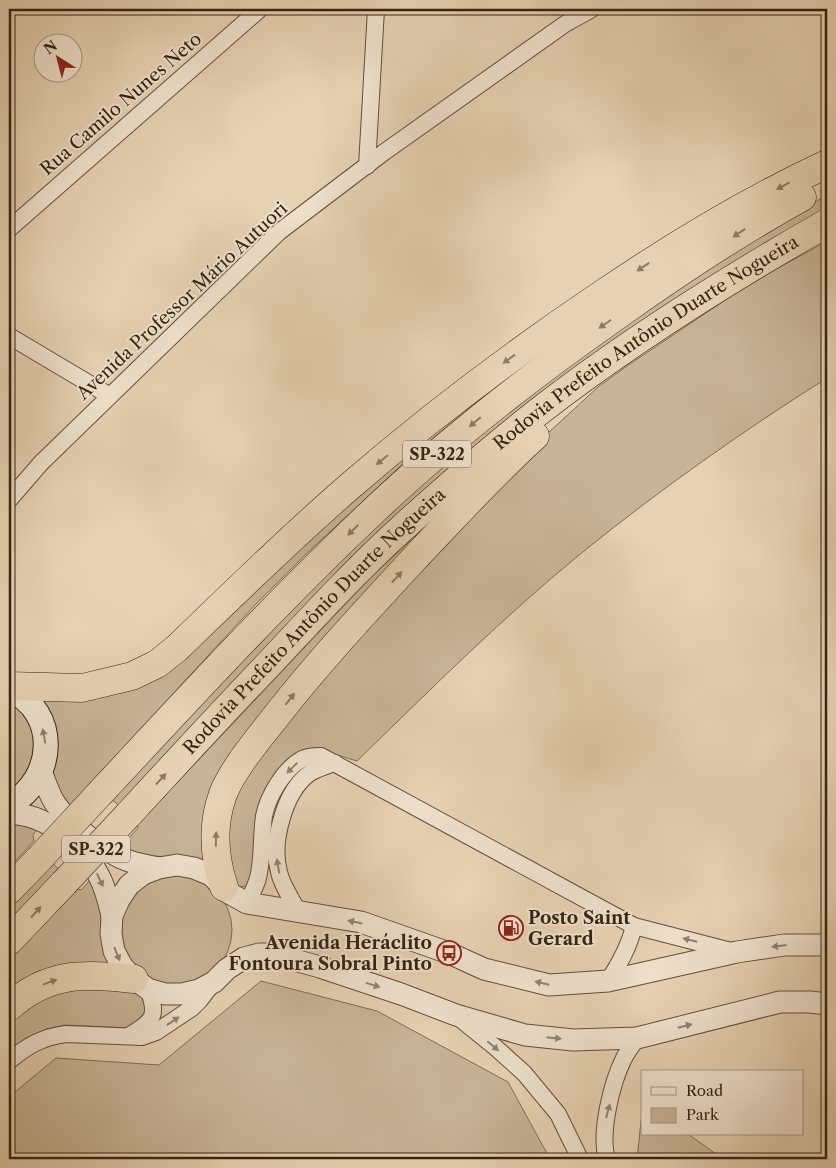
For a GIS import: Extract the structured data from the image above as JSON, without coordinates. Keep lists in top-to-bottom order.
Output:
{
  "streets": {
    "highway": ["Rodovia Prefeito Antônio Duarte Nogueira", "SP-322"],
    "street": ["Rua Camilo Nunes Neto", "Avenida Professor Mário Autuori"]
  },
  "places": {
    "fuel station": ["Posto Saint Gerard"],
    "bus stop": ["Avenida Heráclito Fontoura Sobral Pinto"]
  },
  "legend": ["Road", "Park"],
  "north": "top left"
}
